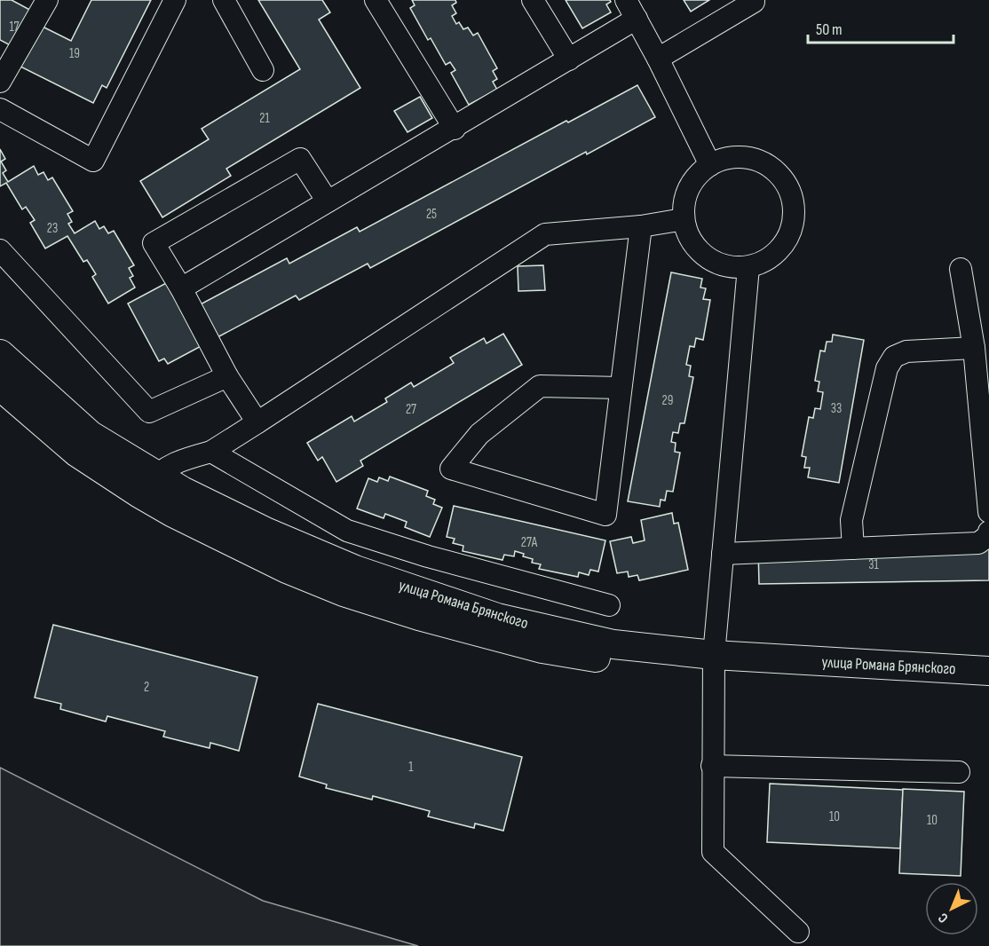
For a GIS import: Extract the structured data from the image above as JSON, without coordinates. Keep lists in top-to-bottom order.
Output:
{
  "streets": {
    "main road": ["улица Романа Брянского"]
  },
  "house_numbers": [
    "17",
    "19",
    "21",
    "25",
    "23",
    "29",
    "33",
    "27",
    "27А",
    "31",
    "2",
    "1",
    "10",
    "10"
  ],
  "scale_bar": "50 m",
  "north": "bottom left"
}
